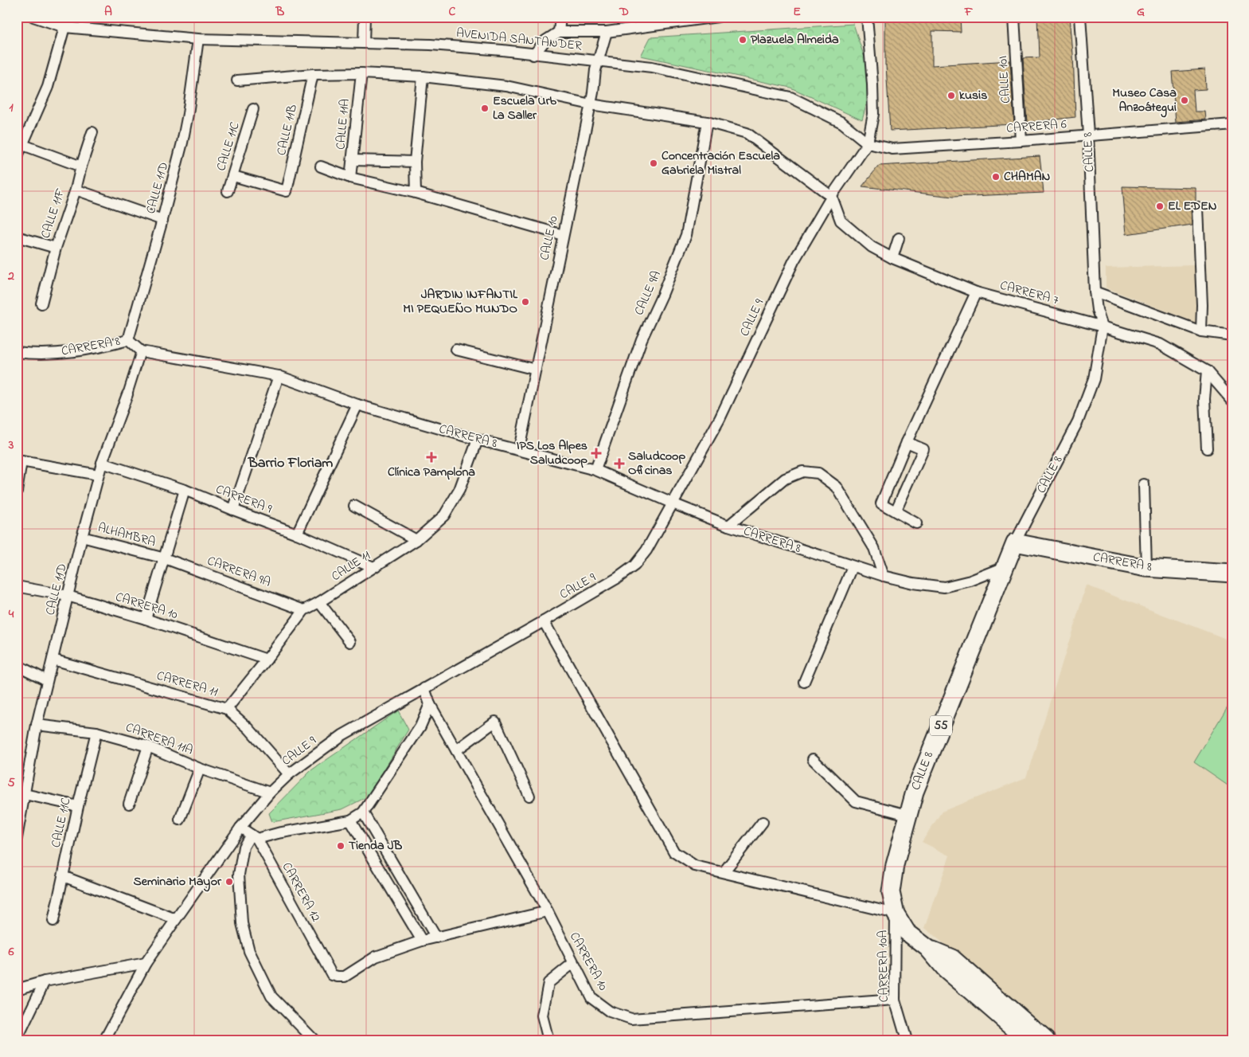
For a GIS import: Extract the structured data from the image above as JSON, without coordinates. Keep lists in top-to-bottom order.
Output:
{
  "streets": {
    "highway": ["CALLE 8", "CARRERA 8", "55"],
    "street": [
      "AVENIDA SANTANDER",
      "CALLE 10I",
      "CALLE 11A",
      "CARRERA 6",
      "CALLE 11B",
      "CALLE 11C",
      "CALLE 11D",
      "CALLE 11F",
      "CALLE 10",
      "CALLE 9A",
      "CARRERA 7",
      "CALLE 9",
      "CARRERA 9",
      "ALHAMBRA",
      "CALLE 11",
      "CARRERA 9A",
      "CARRERA 10",
      "CARRERA 11",
      "CARRERA 11A",
      "CARRERA 12",
      "CARRERA 10A"
    ]
  },
  "crossings": [
    ["AVENIDA SANTANDER", "CARRERA 6"],
    ["AVENIDA SANTANDER", "CALLE 11D"],
    ["AVENIDA SANTANDER", "CALLE 10"],
    ["AVENIDA SANTANDER", "CALLE 9"],
    ["CALLE 10I", "CARRERA 6"],
    ["CARRERA 6", "CALLE 8"],
    ["CARRERA 6", "CALLE 9"],
    ["CALLE 11B", "CALLE 11C"],
    ["CALLE 11C", "CARRERA 11A"],
    ["CALLE 8", "CARRERA 7"],
    ["CALLE 8", "CARRERA 8"],
    ["CALLE 8", "55"],
    ["CALLE 8", "CARRERA 10A"],
    ["CALLE 11D", "CARRERA 8"],
    ["CALLE 11D", "CARRERA 9"],
    ["CALLE 11D", "ALHAMBRA"],
    ["CALLE 11D", "CARRERA 10"],
    ["CALLE 11D", "CARRERA 11"],
    ["CALLE 11D", "CARRERA 11A"],
    ["CALLE 10", "CARRERA 8"],
    ["CALLE 9A", "CARRERA 8"],
    ["CARRERA 7", "CALLE 9"],
    ["CALLE 9", "CARRERA 8"],
    ["CALLE 9", "CARRERA 10"],
    ["CALLE 9", "CARRERA 11"],
    ["CALLE 9", "CARRERA 11A"],
    ["CALLE 9", "CARRERA 12"],
    ["CARRERA 8", "CALLE 11"],
    ["CARRERA 9", "CALLE 11"],
    ["ALHAMBRA", "CARRERA 9A"],
    ["CALLE 11", "CARRERA 9A"],
    ["CALLE 11", "CARRERA 10"],
    ["CALLE 11", "CARRERA 11"],
    ["CARRERA 10", "CARRERA 10A"],
    ["55", "CARRERA 10A"]
  ],
  "districts": ["Barrio Floriam"],
  "places": {
    "other": [
      "Plazuela Almeida",
      "kusis",
      "Museo Casa Anzoátegui",
      "Escuela Urb La Saller",
      "Concentración Escuela Gabriela Mistral",
      "CHAMAN",
      "EL EDEN",
      "JARDIN INFANTIL MI PEQUEÑO MUNDO",
      "Tienda JB",
      "Seminario Mayor"
    ],
    "health": ["IPS Los Alpes Saludcoop", "Clínica Pamplona", "Saludcoop Oficinas"]
  },
  "grid": {
    "columns": [
      "A",
      "B",
      "C",
      "D",
      "E",
      "F",
      "G"
    ],
    "rows": [
      "1",
      "2",
      "3",
      "4",
      "5",
      "6"
    ]
  }
}
